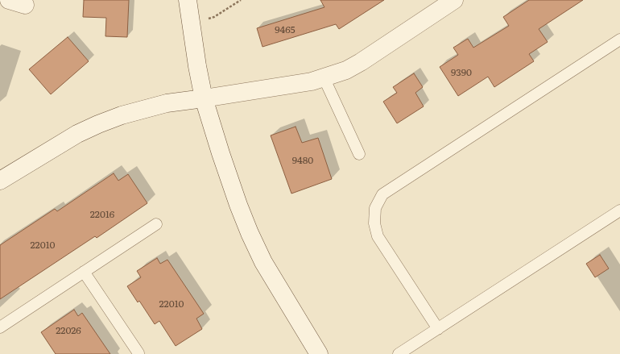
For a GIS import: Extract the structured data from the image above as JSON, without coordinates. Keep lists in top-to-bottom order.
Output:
{
  "house_numbers": [
    "9465",
    "9390",
    "9480",
    "22016",
    "22010",
    "22010",
    "22026"
  ]
}
